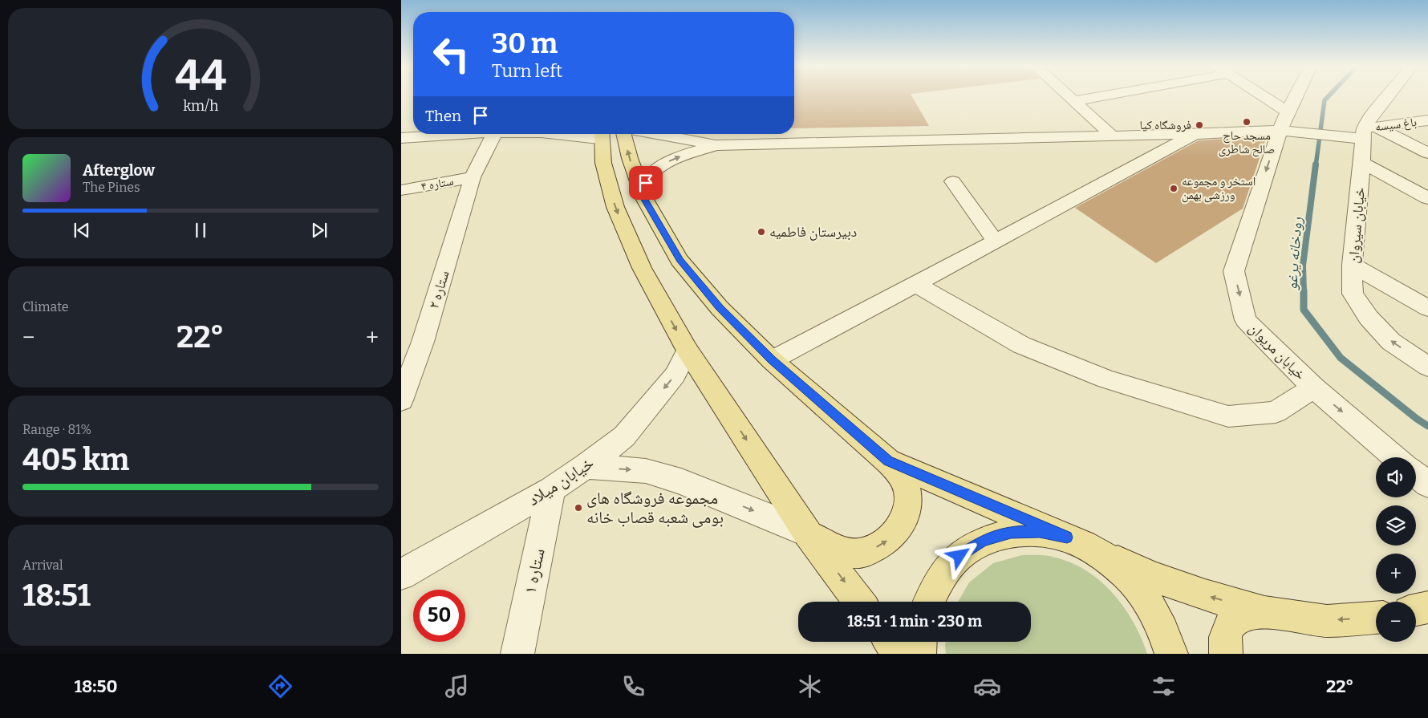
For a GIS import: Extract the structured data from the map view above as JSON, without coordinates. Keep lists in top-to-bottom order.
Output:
{
  "streets": {
    "street": [
      "باغ سیسه",
      "ستاره ۴",
      "خیابان سیروان",
      "ستاره ۲",
      "خیابان مریوان",
      "خیابان میلاد",
      "ستاره ۱"
    ]
  },
  "crossings": [
    ["باغ سیسه", "خیابان سیروان"],
    ["ستاره ۴", "ستاره ۲"],
    ["خیابان میلاد", "ستاره ۱"]
  ],
  "one_way": ["خیابان مریوان", "خیابان میلاد"],
  "water": ["رودخانه یرغو"],
  "places": [
    "مسجد حاج صالح شاطری",
    "فروشگاه کیا",
    "استخر و مجموعه ورزشی بهمن",
    "دبیرستان فاطمیه",
    "مجموعه فروشگاه های بومی شعبه قصاب خانه"
  ],
  "page": {
    "turn": ["30 m", "Turn left"],
    "then": "Then",
    "song": ["Afterglow", "The Pines"],
    "tile": [
      "Climate",
      ["Range · 81%", "405 km"],
      ["Arrival", "18:51"]
    ],
    "heat": ["−", "22°", "+"],
    "map_buttons": ["+", "−"],
    "limit": "50",
    "trip": "18:51 · 1 min · 230 m",
    "tabs": ["18:50", "22°"],
    "gauge": ["44", "km/h"]
  }
}
